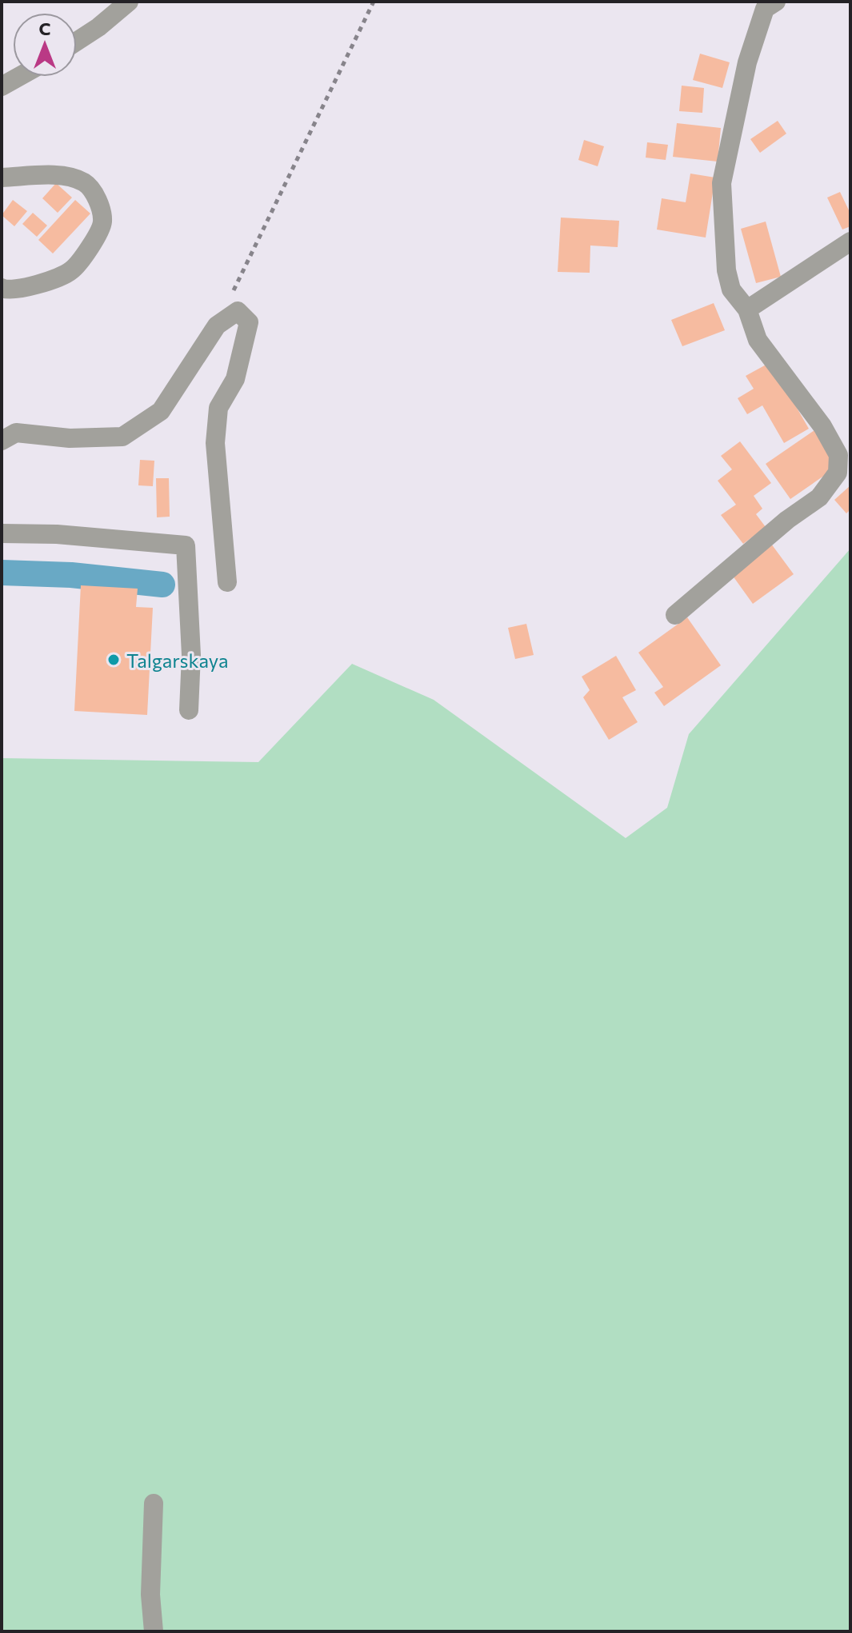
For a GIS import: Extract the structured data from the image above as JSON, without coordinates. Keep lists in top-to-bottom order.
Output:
{
  "places": ["Talgarskaya"],
  "north": "top"
}
